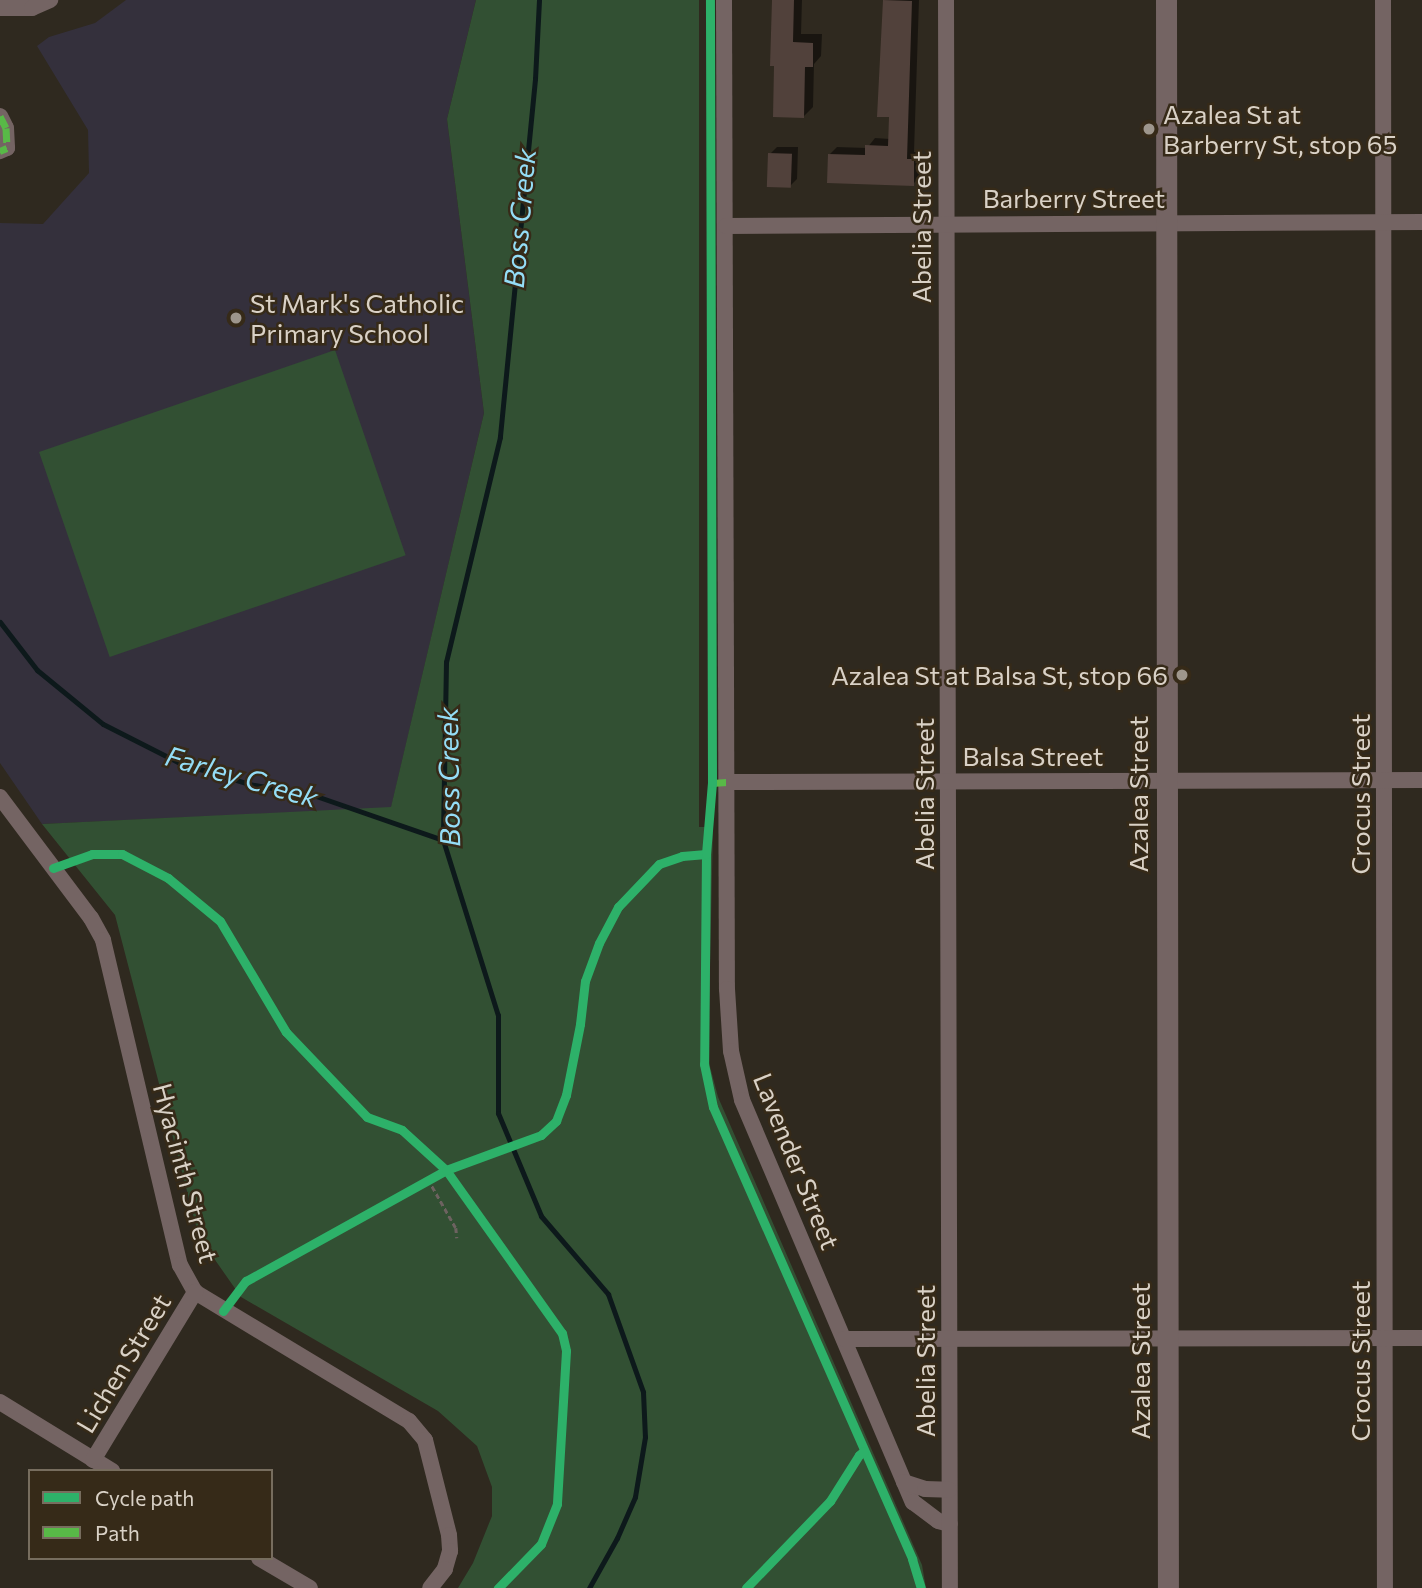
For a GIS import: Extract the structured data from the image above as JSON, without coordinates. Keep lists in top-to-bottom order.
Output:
{
  "streets": {
    "street": [
      "Barberry Street",
      "Abelia Street",
      "Balsa Street",
      "Azalea Street",
      "Crocus Street",
      "Lavender Street",
      "Hyacinth Street",
      "Lichen Street"
    ]
  },
  "crossings": [
    ["Barberry Street", "Abelia Street"],
    ["Barberry Street", "Azalea Street"],
    ["Barberry Street", "Crocus Street"],
    ["Barberry Street", "Lavender Street"],
    ["Abelia Street", "Balsa Street"],
    ["Abelia Street", "Lavender Street"],
    ["Balsa Street", "Azalea Street"],
    ["Balsa Street", "Crocus Street"],
    ["Balsa Street", "Lavender Street"],
    ["Hyacinth Street", "Lichen Street"]
  ],
  "water": ["Boss Creek", "Farley Creek"],
  "places": ["Azalea St at Barberry St, stop 65", "St Mark's Catholic Primary School", "Azalea St at Balsa St, stop 66"],
  "legend": ["Cycle path", "Path"]
}
